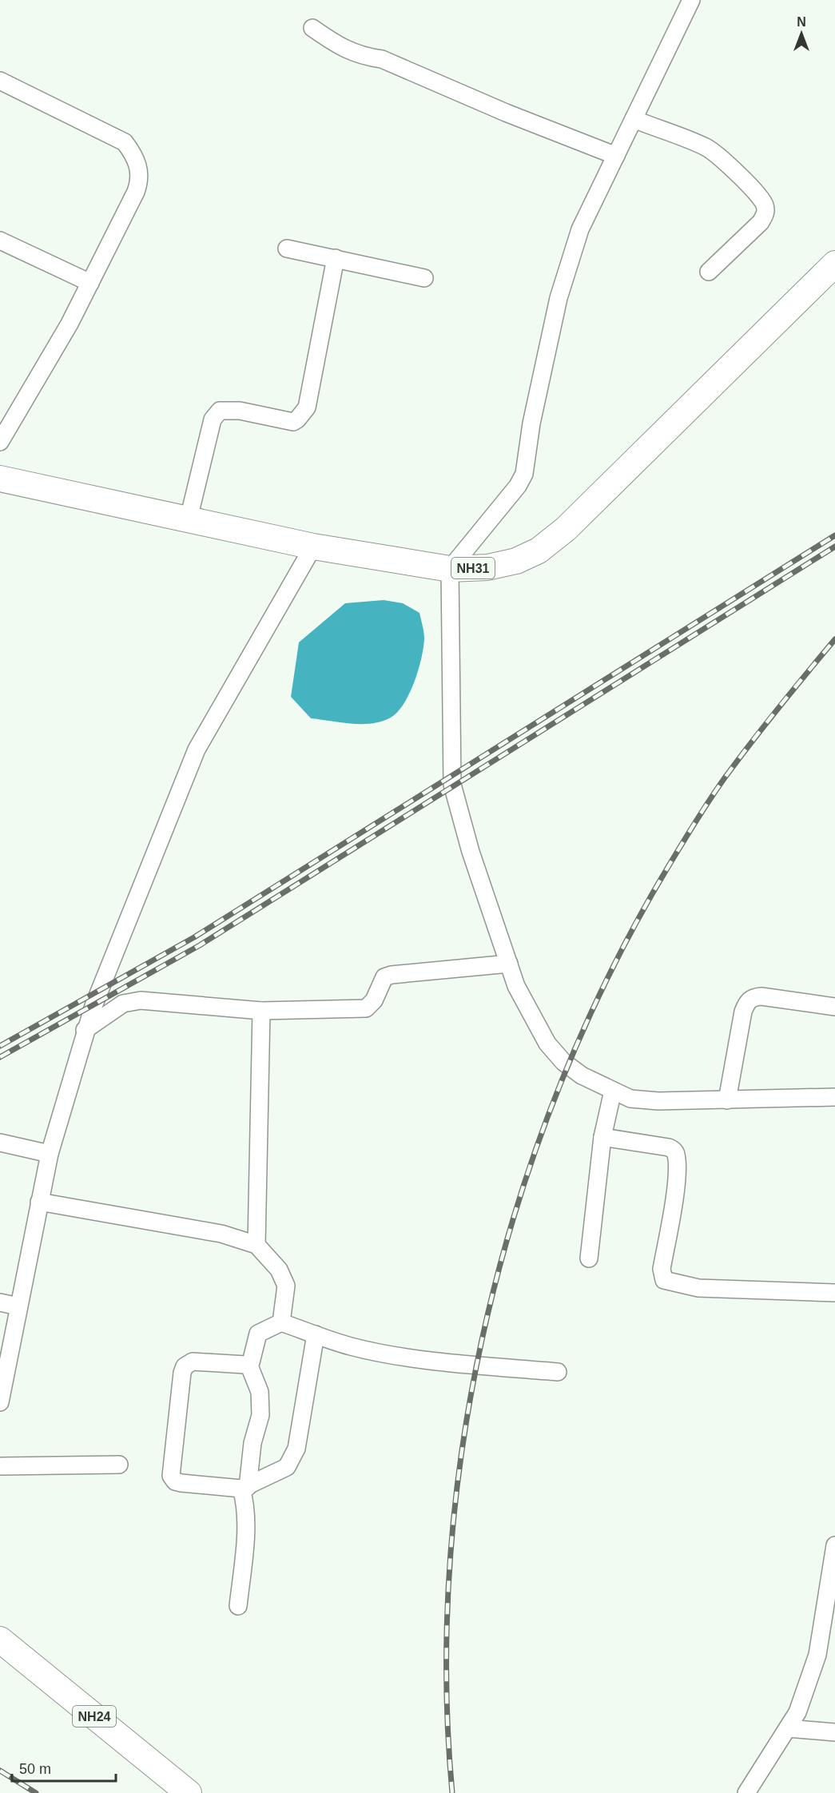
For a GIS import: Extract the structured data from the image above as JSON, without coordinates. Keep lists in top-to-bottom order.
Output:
{
  "streets": {
    "highway": ["NH31", "NH24"]
  },
  "scale_bar": "50 m",
  "north": "top"
}
